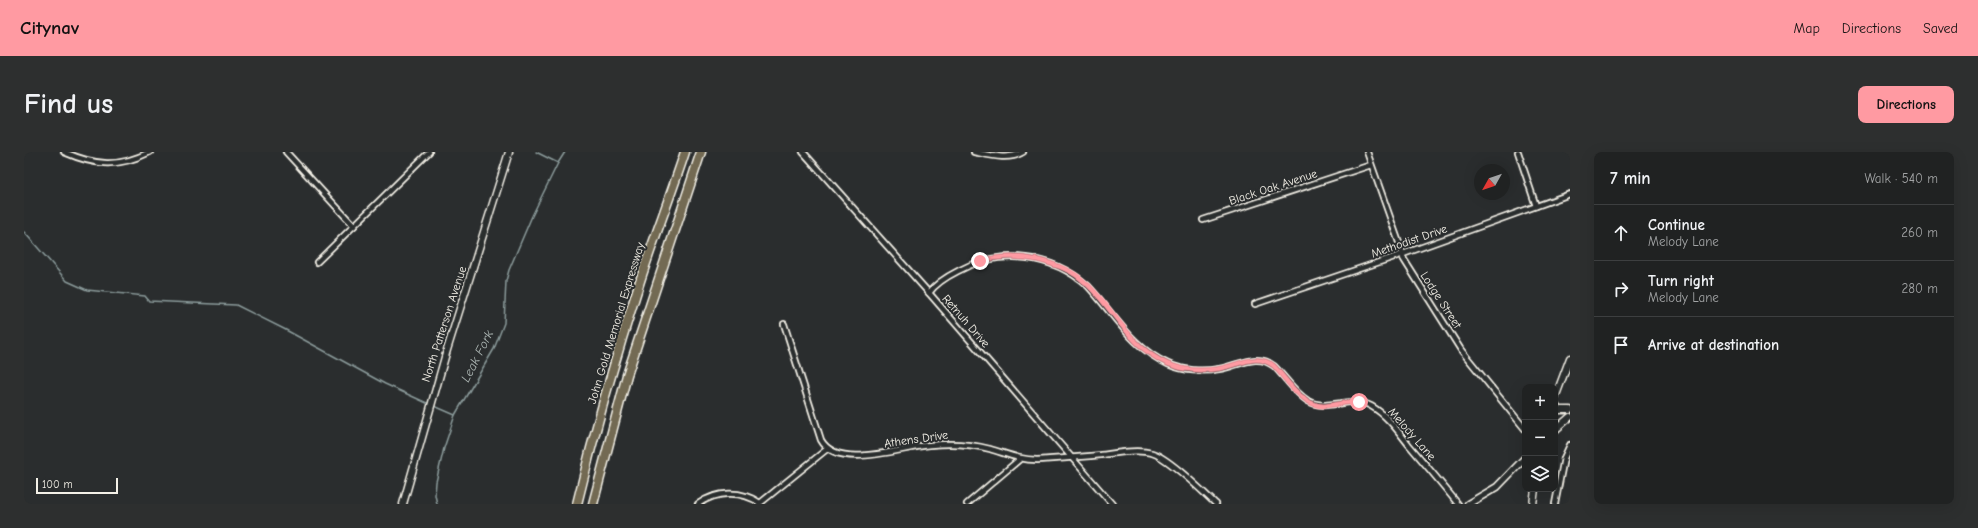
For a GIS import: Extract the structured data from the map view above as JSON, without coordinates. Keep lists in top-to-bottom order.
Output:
{
  "streets": {
    "highway": ["John Gold Memorial Expressway"],
    "main road": ["North Patterson Avenue"],
    "street": [
      "Black Oak Avenue",
      "Methodist Drive",
      "Lodge Street",
      "Retnuh Drive",
      "Melody Lane",
      "Athens Drive"
    ]
  },
  "crossings": [
    ["Black Oak Avenue", "Lodge Street"],
    ["Methodist Drive", "Lodge Street"],
    ["Retnuh Drive", "Melody Lane"],
    ["Retnuh Drive", "Athens Drive"]
  ],
  "water": ["Leak Fork"],
  "scale_bar": "100 m",
  "north": "bottom left",
  "page": {
    "header": "Citynav",
    "nav": ["Map", "Directions", "Saved"],
    "buttons": "Directions",
    "title": "Find us",
    "heading": ["7 min", "Walk · 540 m"],
    "list": [
      ["Continue", "Melody Lane", "260 m"],
      ["Turn right", "Melody Lane", "280 m"],
      "Arrive at destination"
    ],
    "map_buttons": ["+", "−"],
    "scale": "100 m"
  }
}
